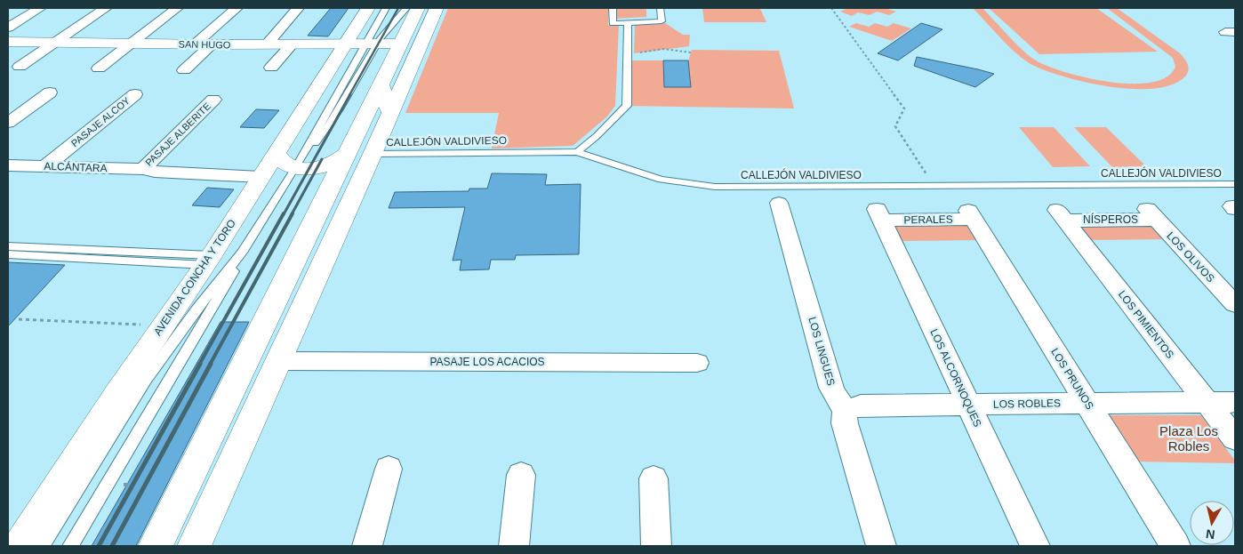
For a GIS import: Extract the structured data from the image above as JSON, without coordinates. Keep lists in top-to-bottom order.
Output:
{
  "streets": {
    "main road": ["SAN HUGO", "AVENIDA CONCHA Y TORO"],
    "street": [
      "PASAJE ALCOY",
      "PASAJE ALBERITE",
      "ALCÁNTARA",
      "PERALES",
      "NÍSPEROS",
      "LOS OLIVOS",
      "LOS PIMIENTOS",
      "LOS LINGUES",
      "PASAJE LOS ACACIOS",
      "LOS ALCORNOQUES",
      "LOS PRUNOS",
      "LOS ROBLES"
    ],
    "lane": ["CALLEJÓN VALDIVIESO"]
  },
  "crossings": [
    ["SAN HUGO", "AVENIDA CONCHA Y TORO"],
    ["PASAJE ALCOY", "ALCÁNTARA"],
    ["PASAJE ALBERITE", "ALCÁNTARA"],
    ["ALCÁNTARA", "AVENIDA CONCHA Y TORO"],
    ["PERALES", "LOS ALCORNOQUES"],
    ["PERALES", "LOS PRUNOS"],
    ["NÍSPEROS", "LOS OLIVOS"],
    ["NÍSPEROS", "LOS PIMIENTOS"],
    ["LOS PIMIENTOS", "LOS ROBLES"],
    ["LOS LINGUES", "LOS ROBLES"],
    ["LOS ALCORNOQUES", "LOS ROBLES"],
    ["LOS PRUNOS", "LOS ROBLES"]
  ],
  "parks": ["Plaza Los Robles"],
  "north": "bottom"
}
